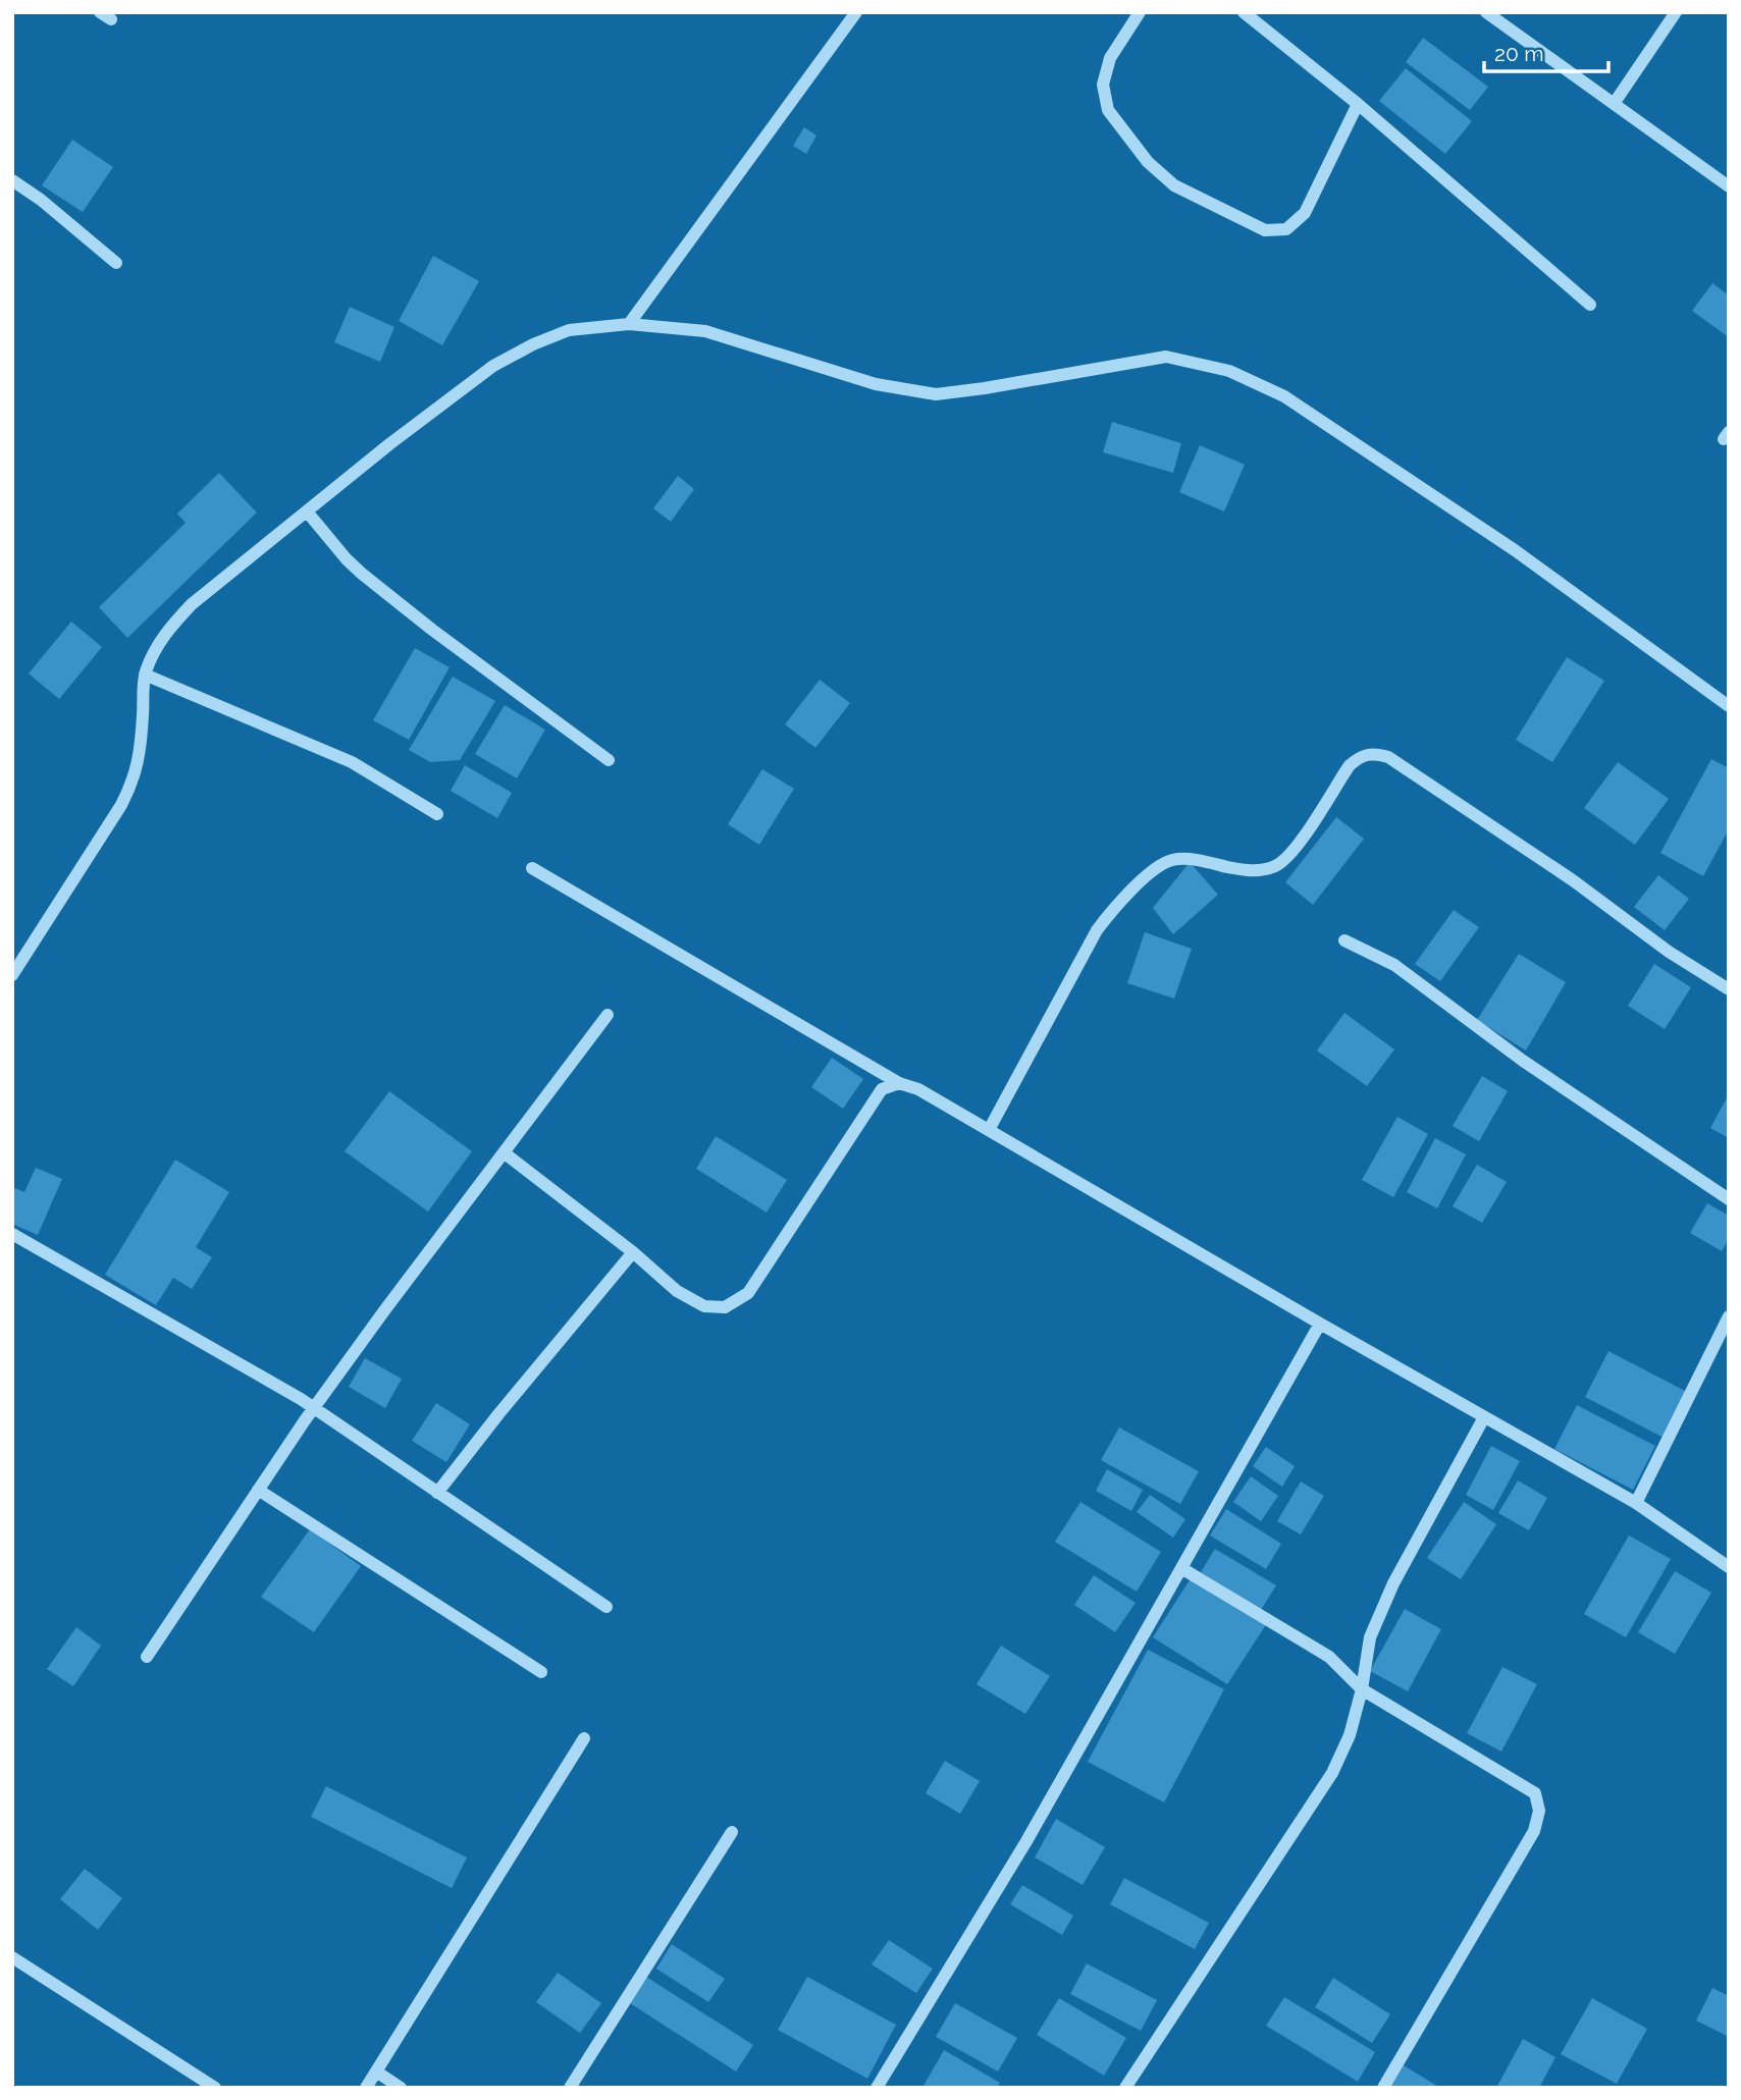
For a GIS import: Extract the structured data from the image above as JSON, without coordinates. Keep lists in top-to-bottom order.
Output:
{
  "scale_bar": "20 m"
}
